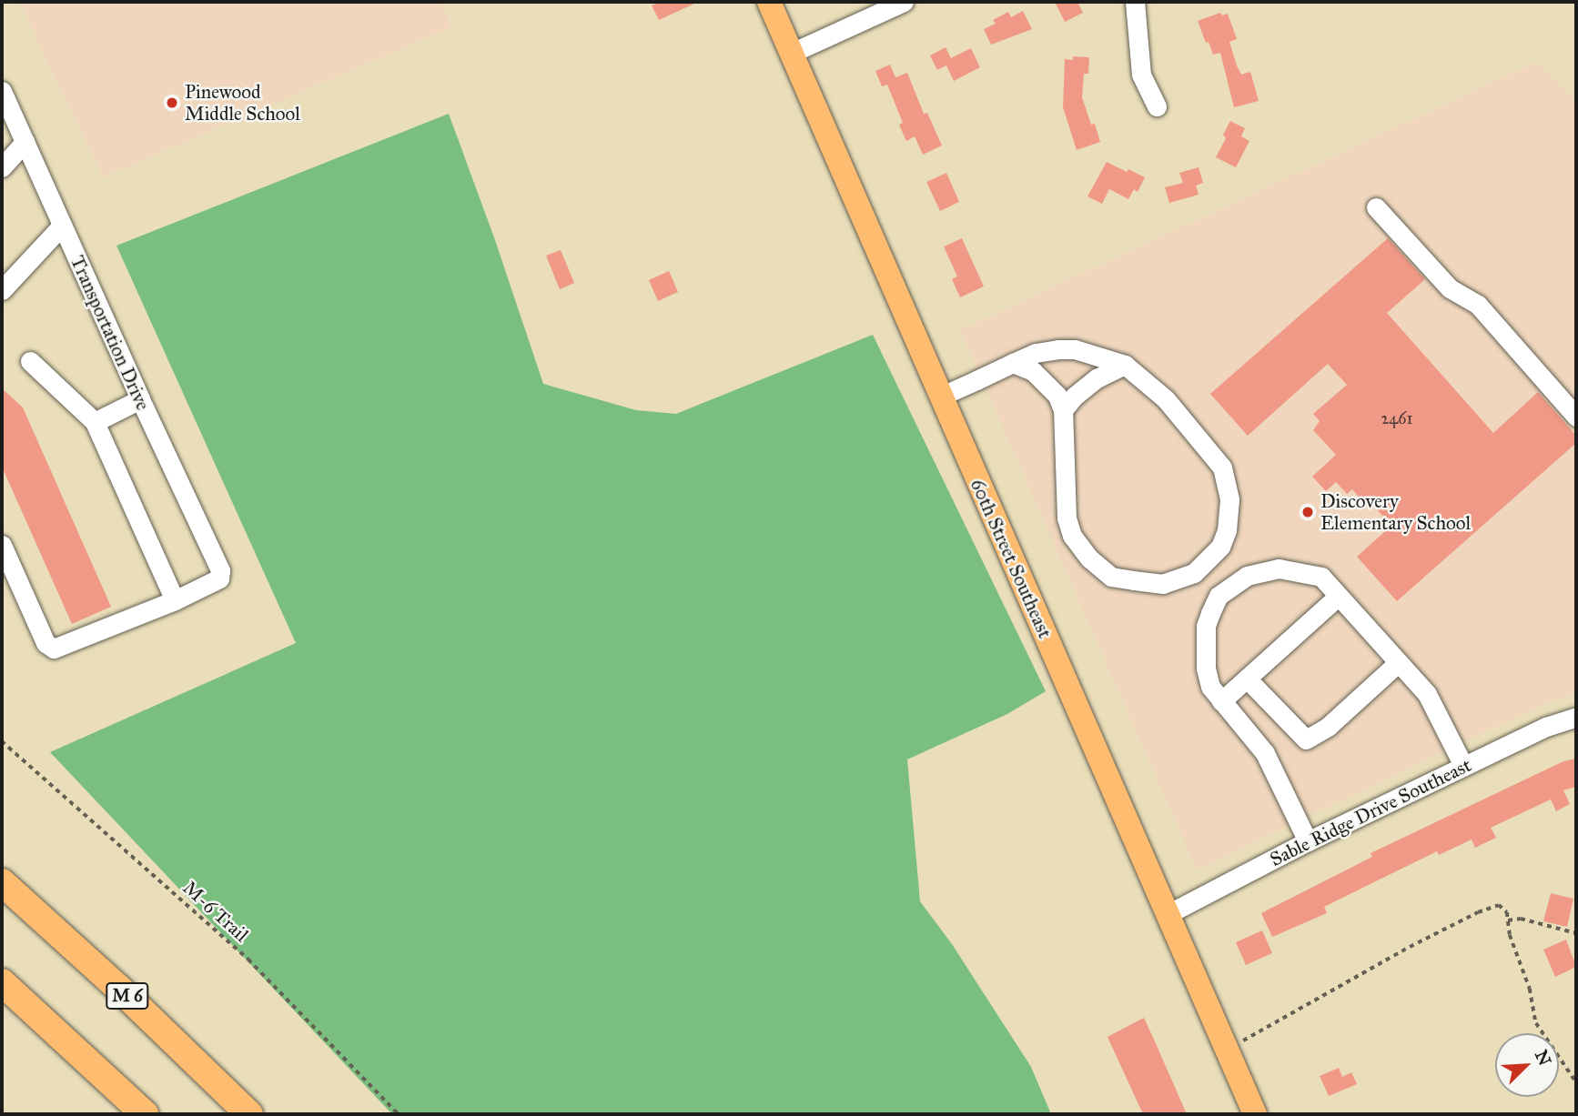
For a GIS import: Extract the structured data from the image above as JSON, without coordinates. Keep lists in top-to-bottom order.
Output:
{
  "streets": {
    "highway": ["M 6"],
    "main road": ["60th Street Southeast"],
    "street": ["Transportation Drive", "Sable Ridge Drive Southeast"],
    "path": ["M-6 Trail"]
  },
  "crossings": [
    ["60th Street Southeast", "Sable Ridge Drive Southeast"]
  ],
  "places": ["Pinewood Middle School", "Discovery Elementary School"],
  "house_numbers": ["2461"],
  "north": "top right"
}
